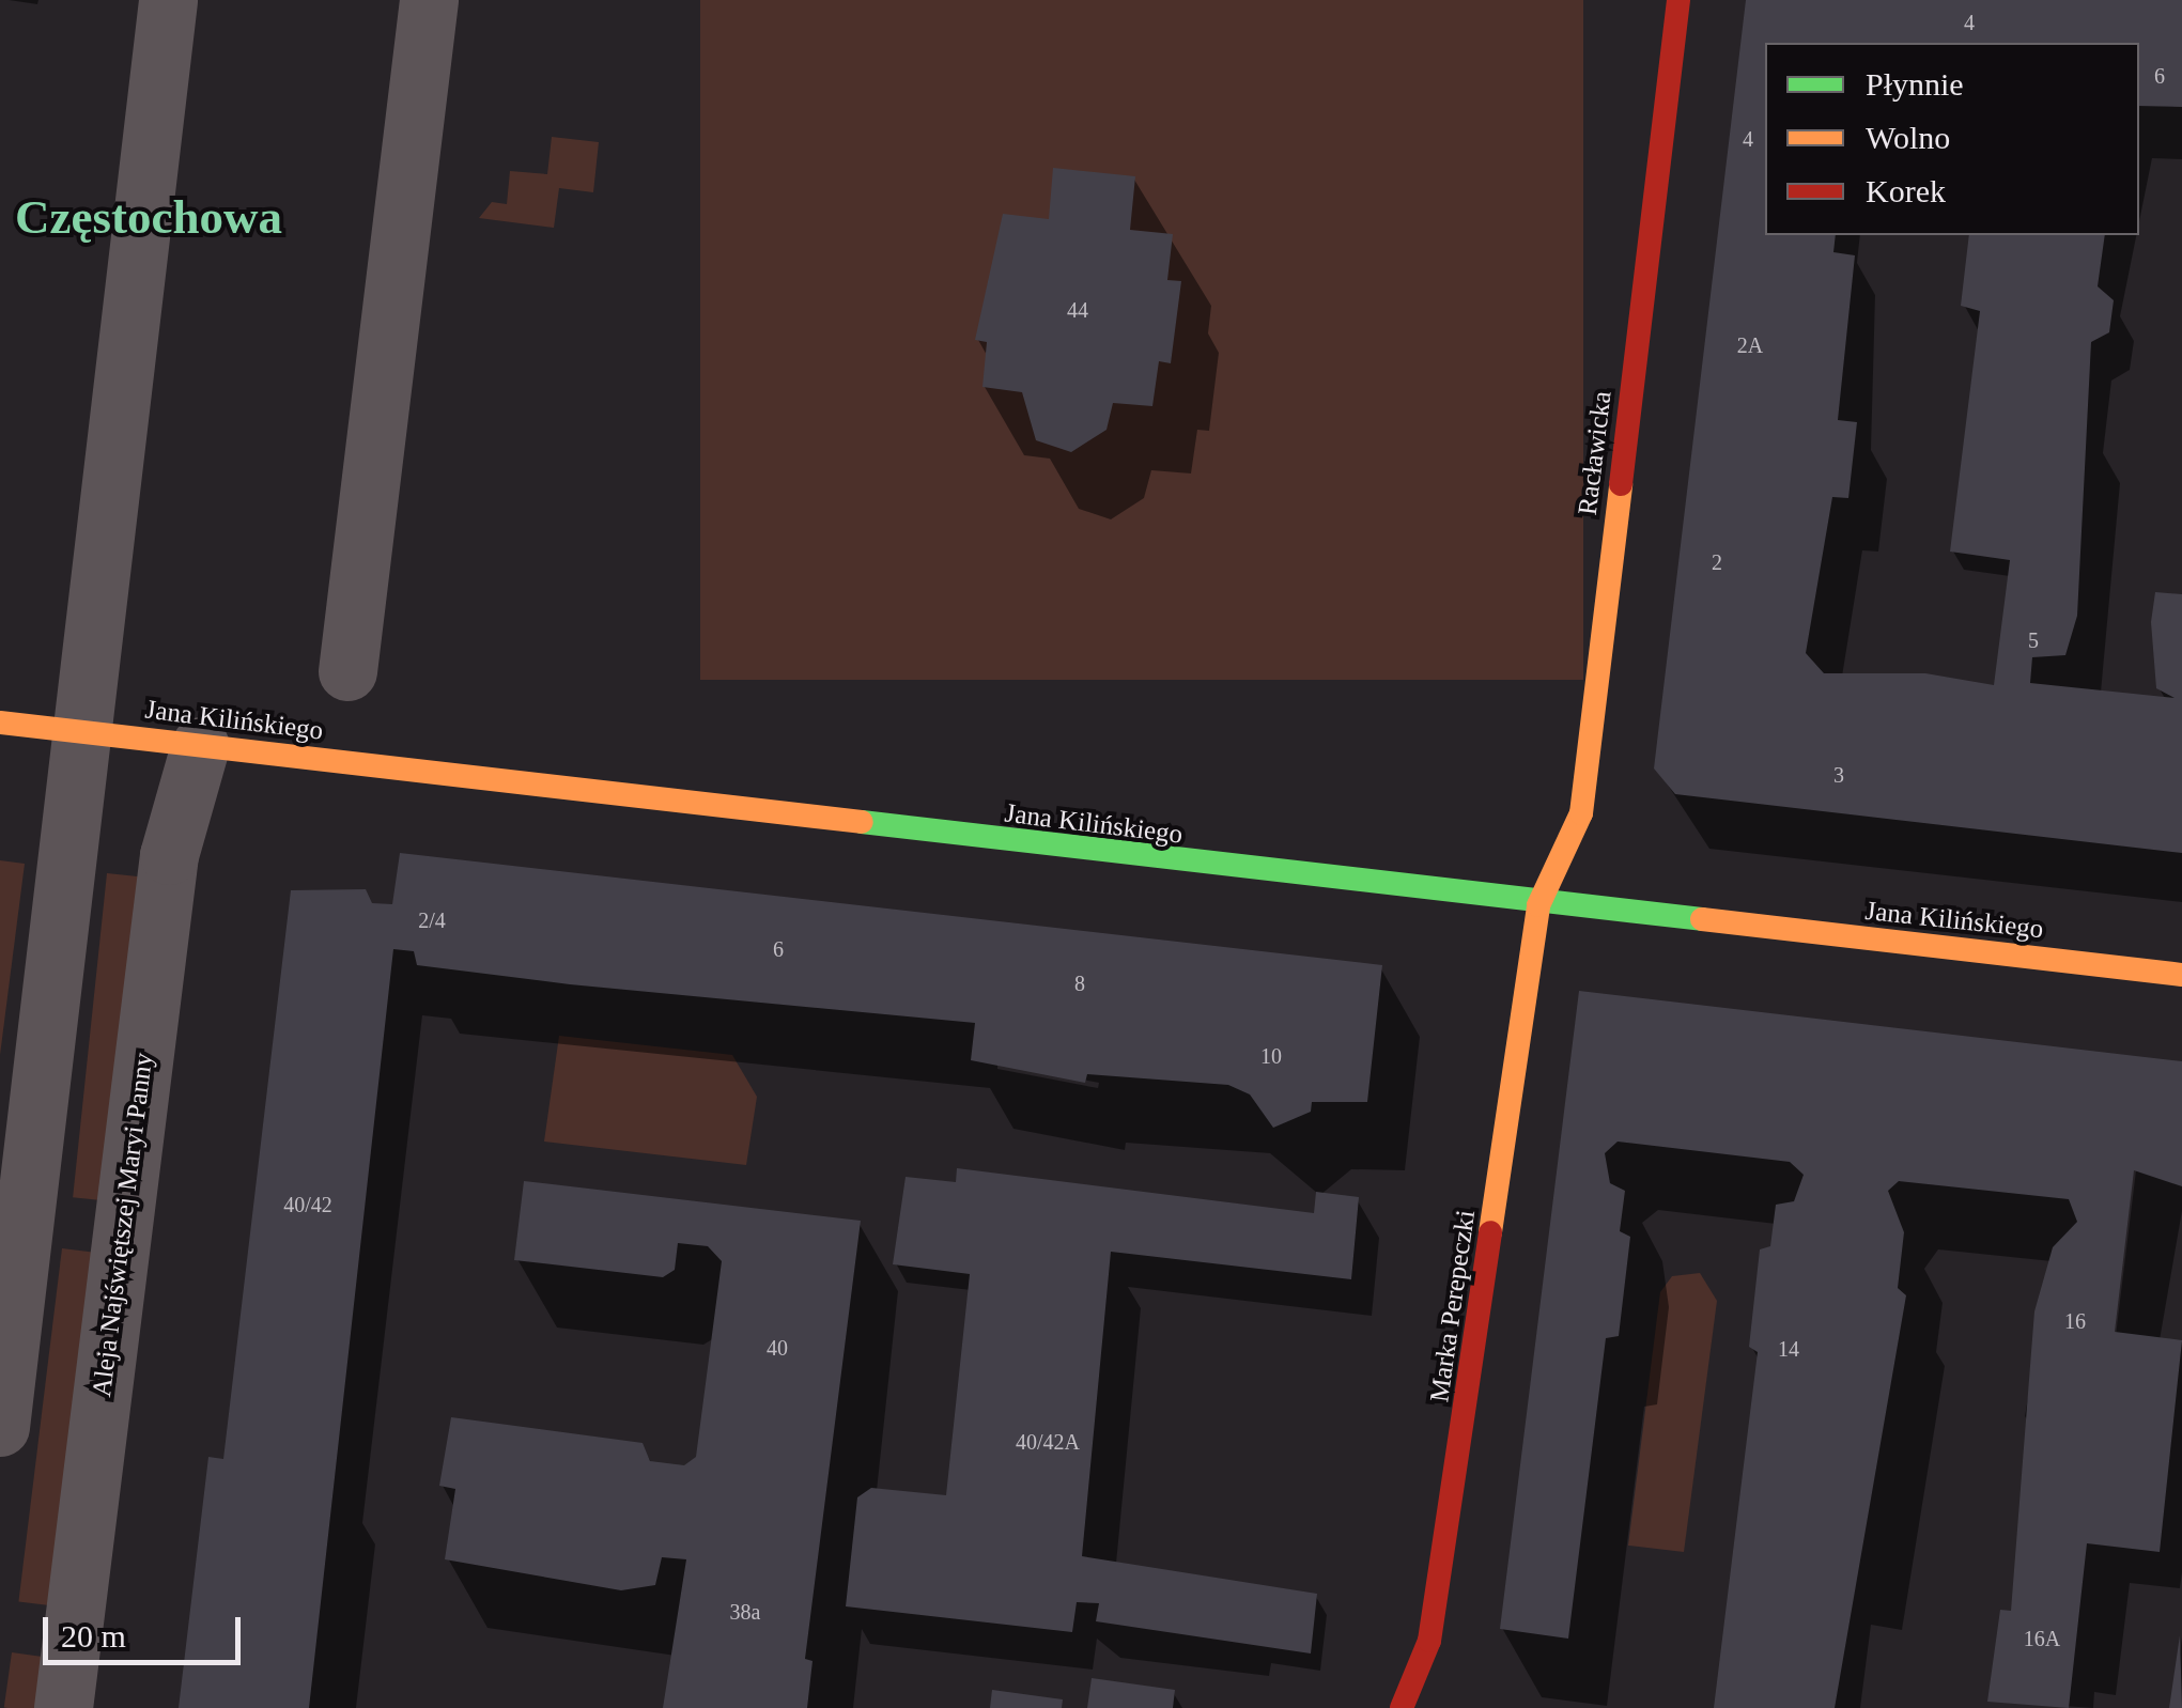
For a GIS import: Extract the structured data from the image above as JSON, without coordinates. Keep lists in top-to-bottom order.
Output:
{
  "streets": {
    "street": [
      "Racławicka",
      "Jana Kilińskiego",
      "Aleja Najświętszej Maryi Panny",
      "Marka Perepeczki"
    ]
  },
  "crossings": [
    ["Racławicka", "Jana Kilińskiego"],
    ["Racławicka", "Marka Perepeczki"],
    ["Jana Kilińskiego", "Aleja Najświętszej Maryi Panny"],
    ["Jana Kilińskiego", "Marka Perepeczki"]
  ],
  "districts": ["Częstochowa"],
  "house_numbers": [
    "4",
    "6",
    "4",
    "44",
    "2A",
    "2",
    "5",
    "3",
    "2/4",
    "6",
    "8",
    "10",
    "40/42",
    "16",
    "40",
    "14",
    "40/42A",
    "38a",
    "16A"
  ],
  "legend": ["Płynnie", "Wolno", "Korek"],
  "scale_bar": "20 m"
}
